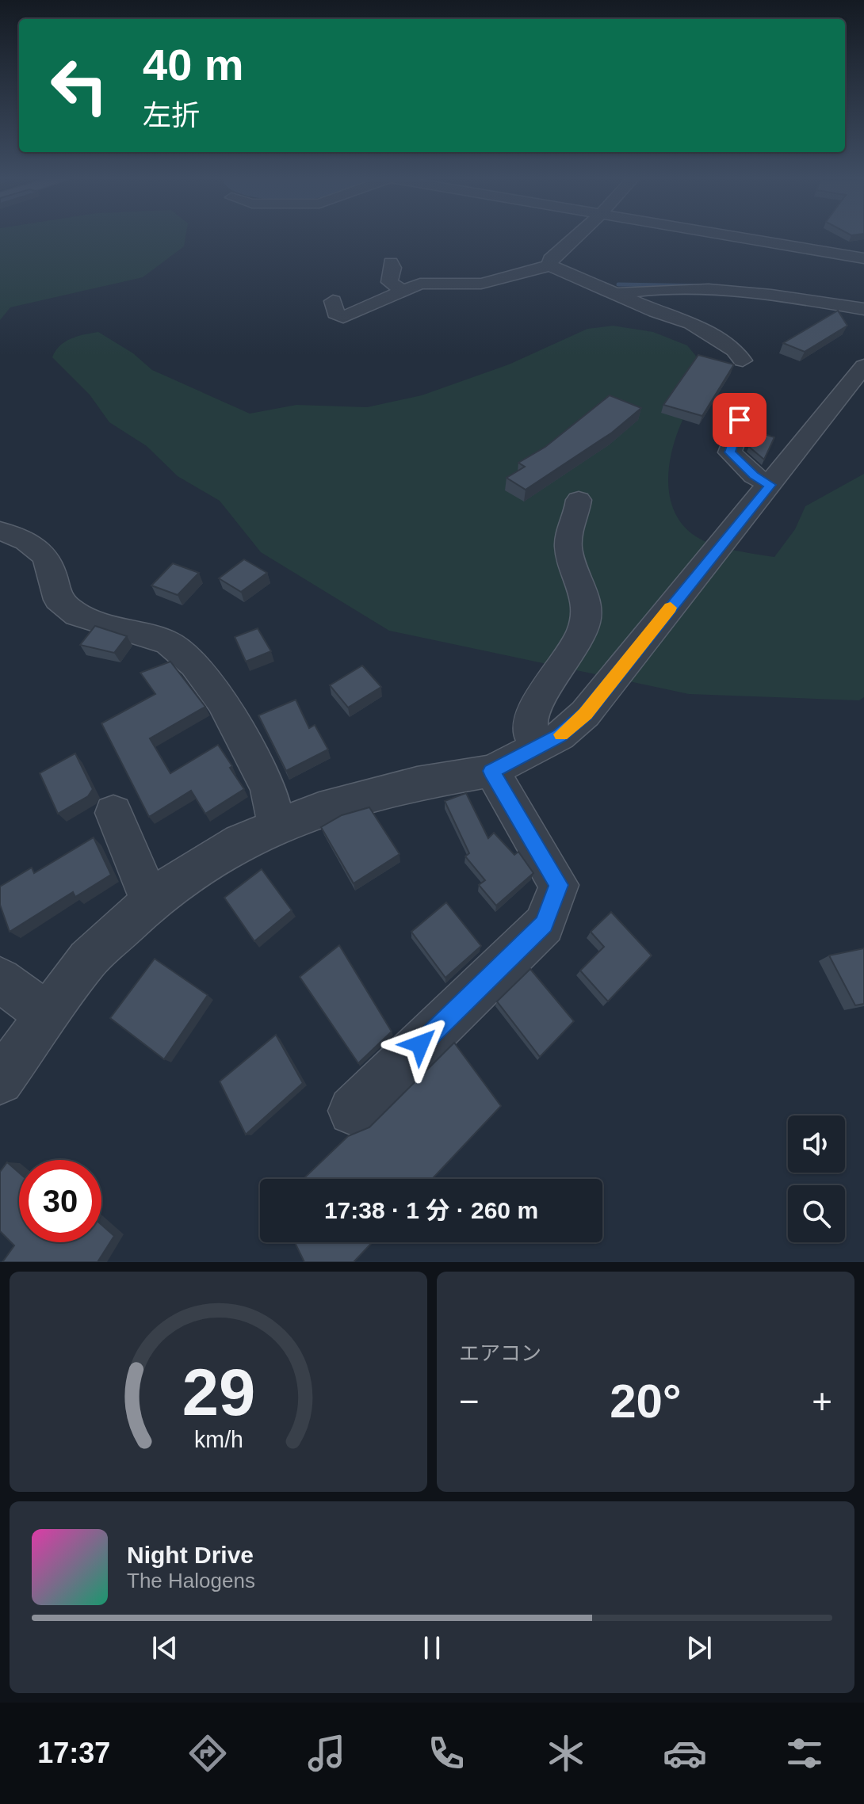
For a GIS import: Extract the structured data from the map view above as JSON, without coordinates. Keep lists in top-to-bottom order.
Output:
{
  "page": {
    "turn": ["40 m", "左折"],
    "limit": "30",
    "trip": "17:38 · 1 分 · 260 m",
    "tile": "エアコン",
    "heat": ["−", "20°", "+"],
    "song": ["Night Drive", "The Halogens"],
    "tabs": "17:37",
    "gauge": ["29", "km/h"]
  }
}
